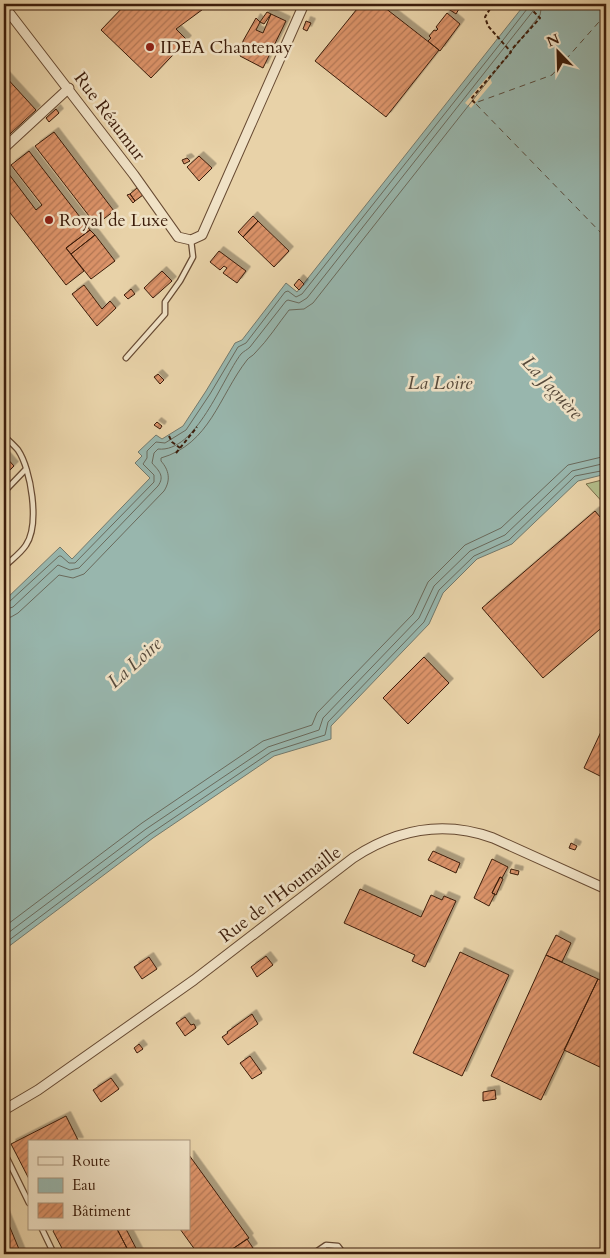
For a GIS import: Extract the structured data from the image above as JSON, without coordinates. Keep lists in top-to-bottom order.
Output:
{
  "streets": {
    "street": ["Rue Réaumur", "Rue de l'Houmaille"]
  },
  "water": ["La Loire", "La Jaguère"],
  "places": ["IDEA Chantenay", "Royal de Luxe"],
  "legend": ["Route", "Eau", "Bâtiment"],
  "north": "top left"
}
